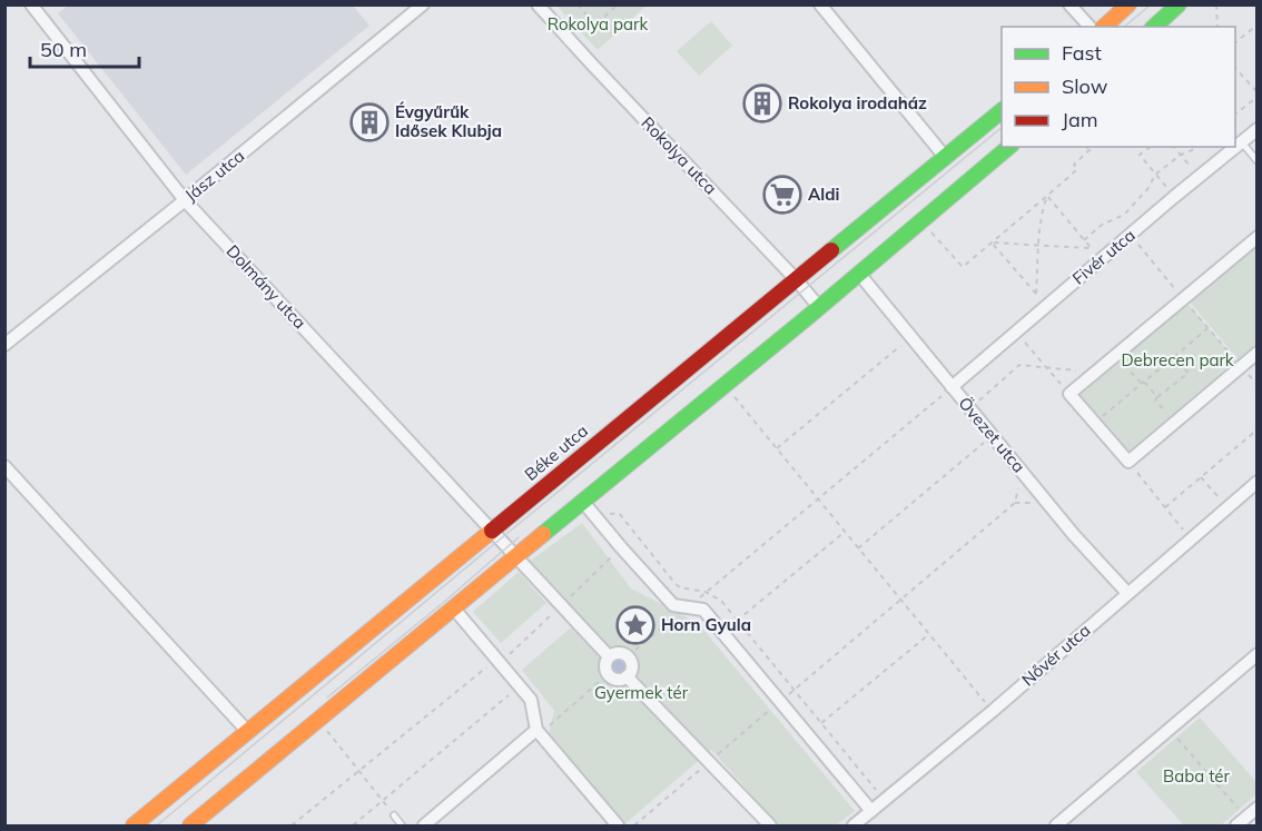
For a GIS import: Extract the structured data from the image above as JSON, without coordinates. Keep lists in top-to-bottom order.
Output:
{
  "streets": {
    "main road": ["Béke utca"],
    "street": [
      "Rokolya utca",
      "Jász utca",
      "Fivér utca",
      "Dolmány utca",
      "Övezet utca",
      "Nővér utca"
    ]
  },
  "crossings": [
    ["Rokolya utca", "Béke utca"],
    ["Jász utca", "Dolmány utca"],
    ["Fivér utca", "Övezet utca"],
    ["Dolmány utca", "Béke utca"],
    ["Övezet utca", "Nővér utca"]
  ],
  "parks": [
    "Rokolya park",
    "Debrecen park",
    "Gyermek tér",
    "Baba tér"
  ],
  "places": {
    "building": ["Rokolya irodaház", "Évgyűrűk Idősek Klubja"],
    "supermarket": ["Aldi"],
    "place": ["Horn Gyula"]
  },
  "legend": ["Fast", "Slow", "Jam"],
  "scale_bar": "50 m"
}
